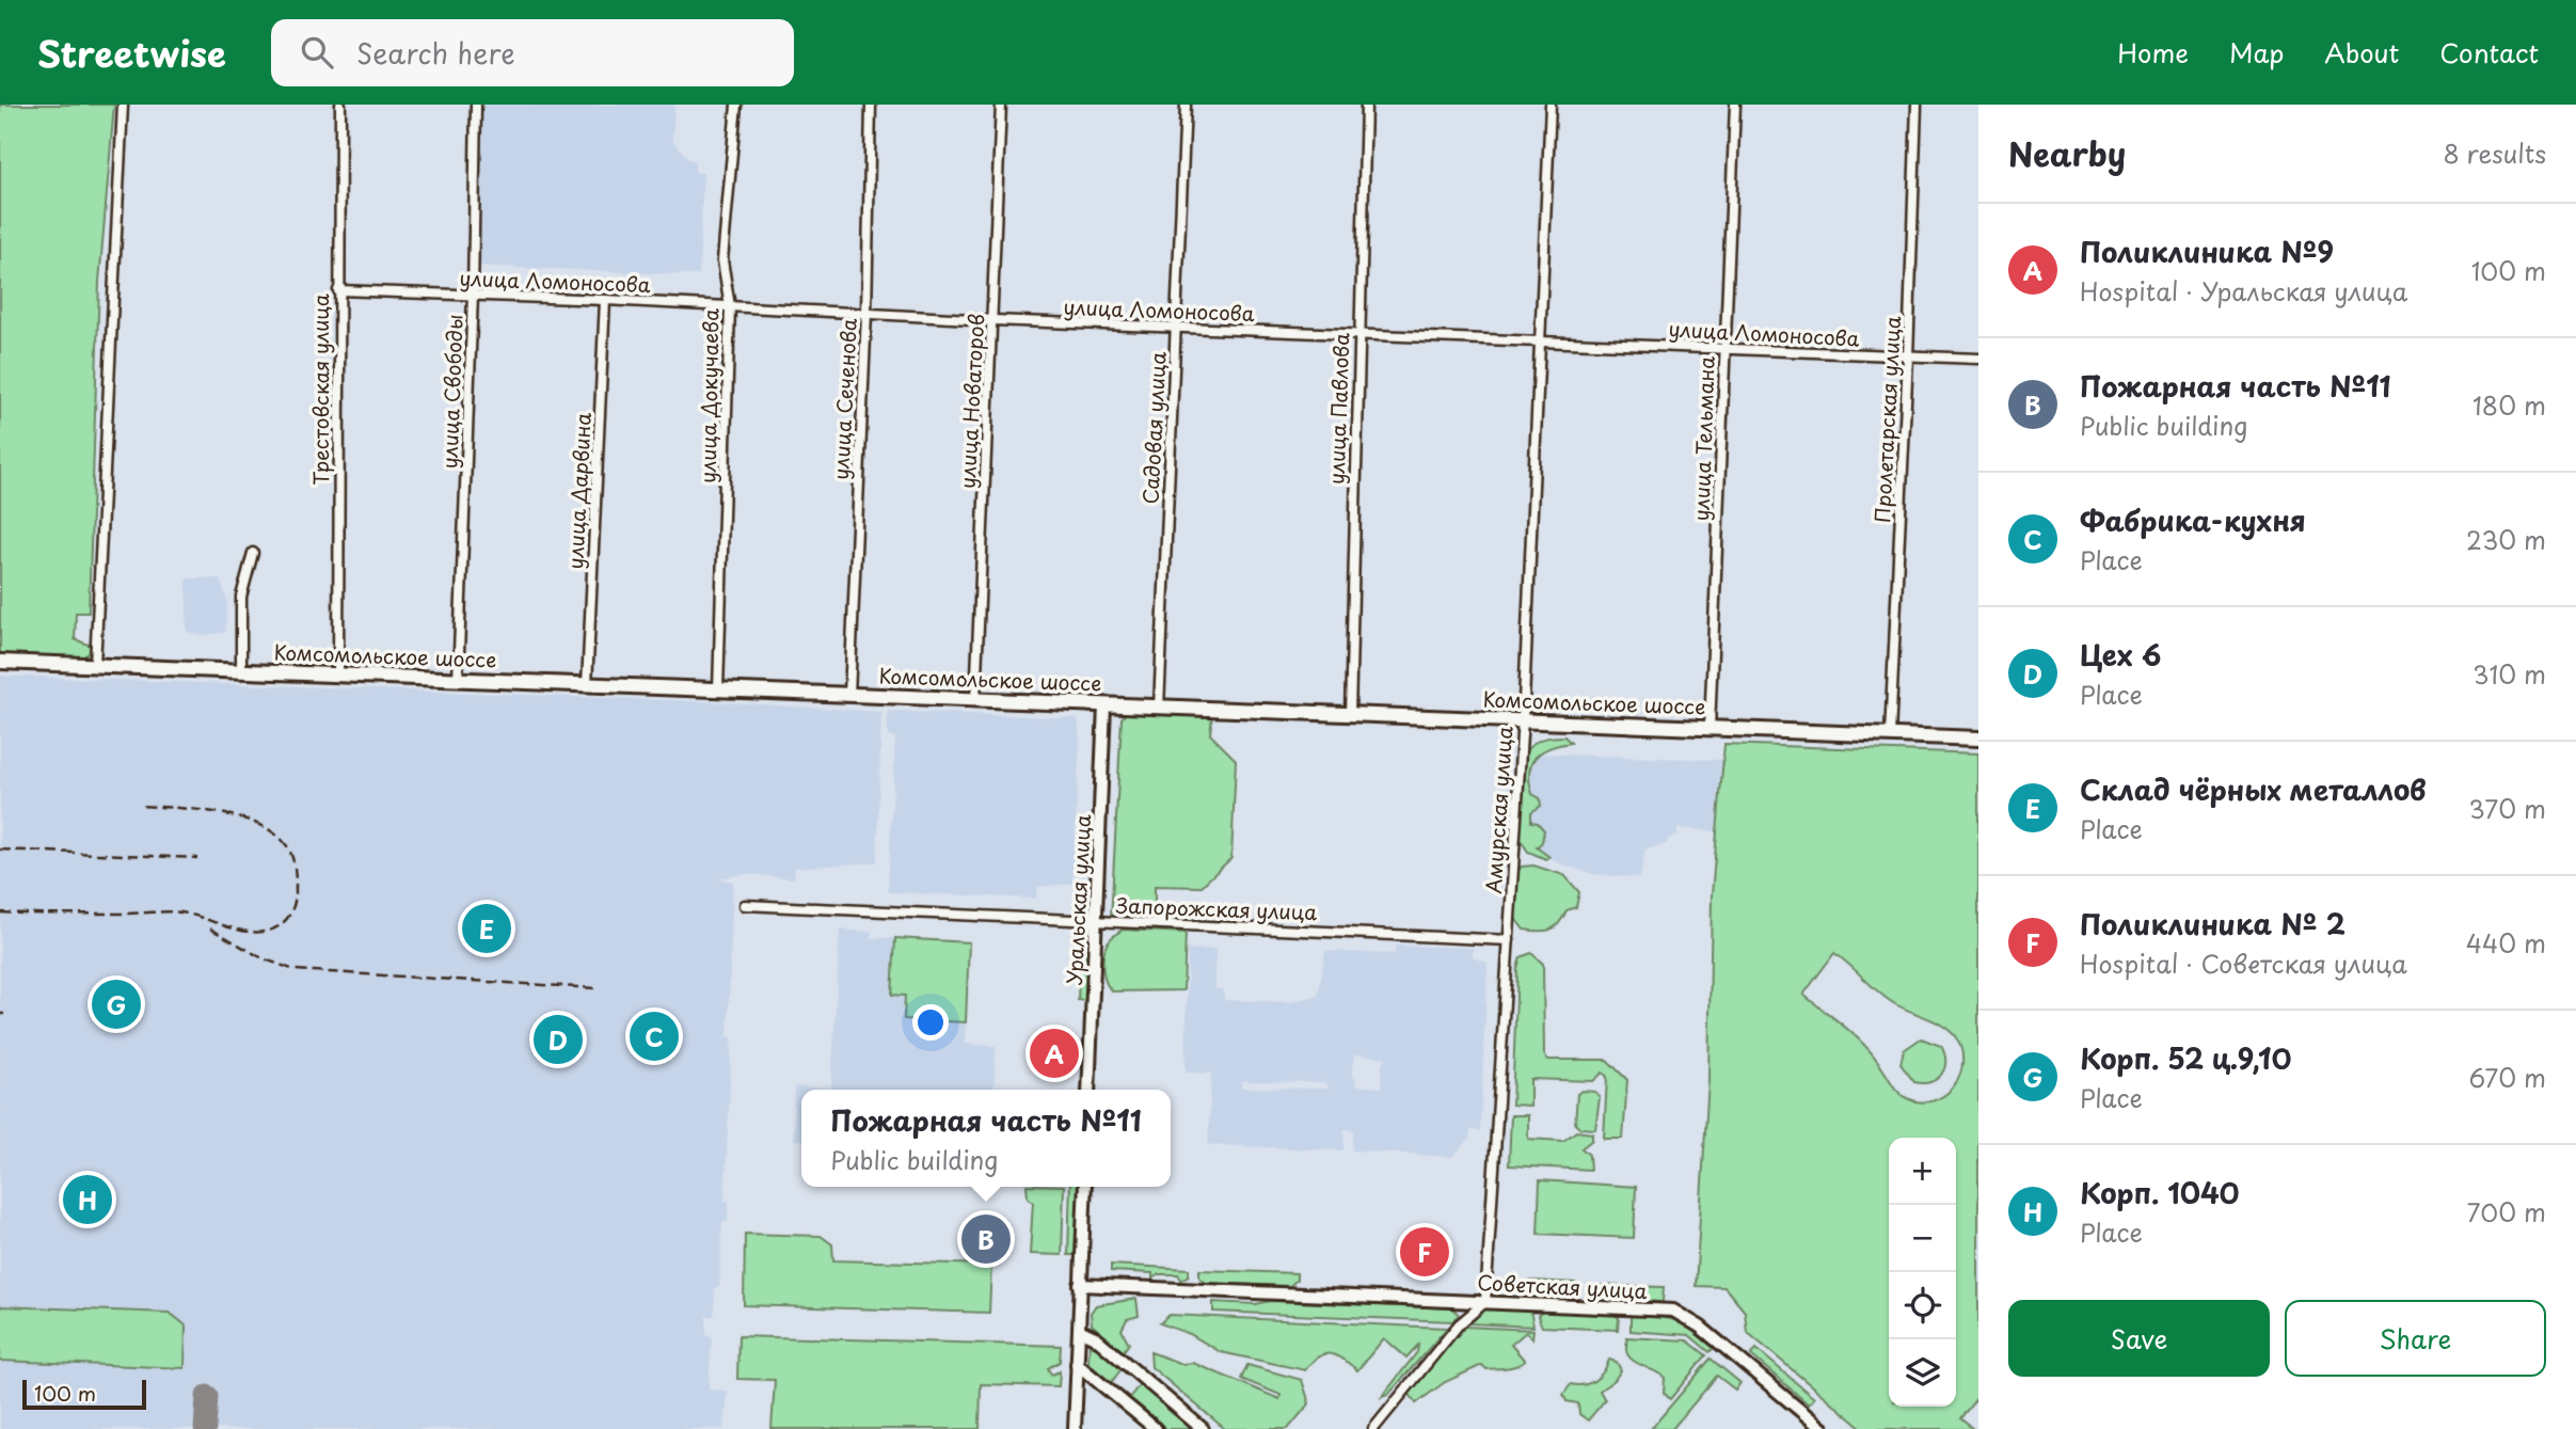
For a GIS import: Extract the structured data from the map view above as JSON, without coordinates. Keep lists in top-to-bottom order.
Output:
{
  "streets": {
    "main road": ["Комсомольское шоссе"],
    "street": [
      "улица Ломоносова",
      "Трестовская улица",
      "улица Свободы",
      "улица Докучаева",
      "улица Сеченова",
      "улица Новаторов",
      "улица Павлова",
      "Пролетарская улица",
      "Садовая улица",
      "улица Тельмана",
      "улица Дарвина",
      "Амурская улица",
      "Уральская улица",
      "Запорожская улица",
      "Советская улица"
    ]
  },
  "crossings": [
    ["улица Ломоносова", "Трестовская улица"],
    ["улица Ломоносова", "улица Свободы"],
    ["улица Ломоносова", "улица Докучаева"],
    ["улица Ломоносова", "улица Сеченова"],
    ["улица Ломоносова", "улица Новаторов"],
    ["улица Ломоносова", "улица Павлова"],
    ["улица Ломоносова", "Пролетарская улица"],
    ["улица Ломоносова", "Садовая улица"],
    ["улица Ломоносова", "улица Тельмана"],
    ["улица Ломоносова", "улица Дарвина"],
    ["улица Ломоносова", "Амурская улица"],
    ["Трестовская улица", "Комсомольское шоссе"],
    ["улица Свободы", "Комсомольское шоссе"],
    ["улица Докучаева", "Комсомольское шоссе"],
    ["улица Сеченова", "Комсомольское шоссе"],
    ["улица Новаторов", "Комсомольское шоссе"],
    ["улица Павлова", "Комсомольское шоссе"],
    ["Пролетарская улица", "Комсомольское шоссе"],
    ["Садовая улица", "Комсомольское шоссе"],
    ["улица Тельмана", "Комсомольское шоссе"],
    ["улица Дарвина", "Комсомольское шоссе"],
    ["Комсомольское шоссе", "Амурская улица"],
    ["Комсомольское шоссе", "Уральская улица"],
    ["Амурская улица", "Запорожская улица"],
    ["Амурская улица", "Советская улица"],
    ["Уральская улица", "Запорожская улица"]
  ],
  "scale_bar": "100 m",
  "page": {
    "header": "Streetwise",
    "search": "Search here",
    "nav": [
      "Home",
      "Map",
      "About",
      "Contact"
    ],
    "heading": ["Nearby", "8 results"],
    "list": [
      {
        "mark": "A",
        "name": "Поликлиника №9",
        "note": "Hospital · Уральская улица",
        "value": "100 m"
      },
      {
        "mark": "B",
        "name": "Пожарная часть №11",
        "note": "Public building",
        "value": "180 m"
      },
      {
        "mark": "C",
        "name": "Фабрика-кухня",
        "note": "Place",
        "value": "230 m"
      },
      {
        "mark": "D",
        "name": "Цех 6",
        "note": "Place",
        "value": "310 m"
      },
      {
        "mark": "E",
        "name": "Склад чёрных металлов",
        "note": "Place",
        "value": "370 m"
      },
      {
        "mark": "F",
        "name": "Поликлиника № 2",
        "note": "Hospital · Советская улица",
        "value": "440 m"
      },
      {
        "mark": "G",
        "name": "Корп. 52 ц.9,10",
        "note": "Place",
        "value": "670 m"
      },
      {
        "mark": "H",
        "name": "Корп. 1040",
        "note": "Place",
        "value": "700 m"
      }
    ],
    "pins": [
      "E",
      "G",
      "C",
      "D",
      "A",
      "H",
      "B",
      "F"
    ],
    "popup": ["Пожарная часть №11", "Public building"],
    "map_buttons": ["+", "−"],
    "buttons": ["Save", "Share"],
    "scale": "100 m"
  }
}
